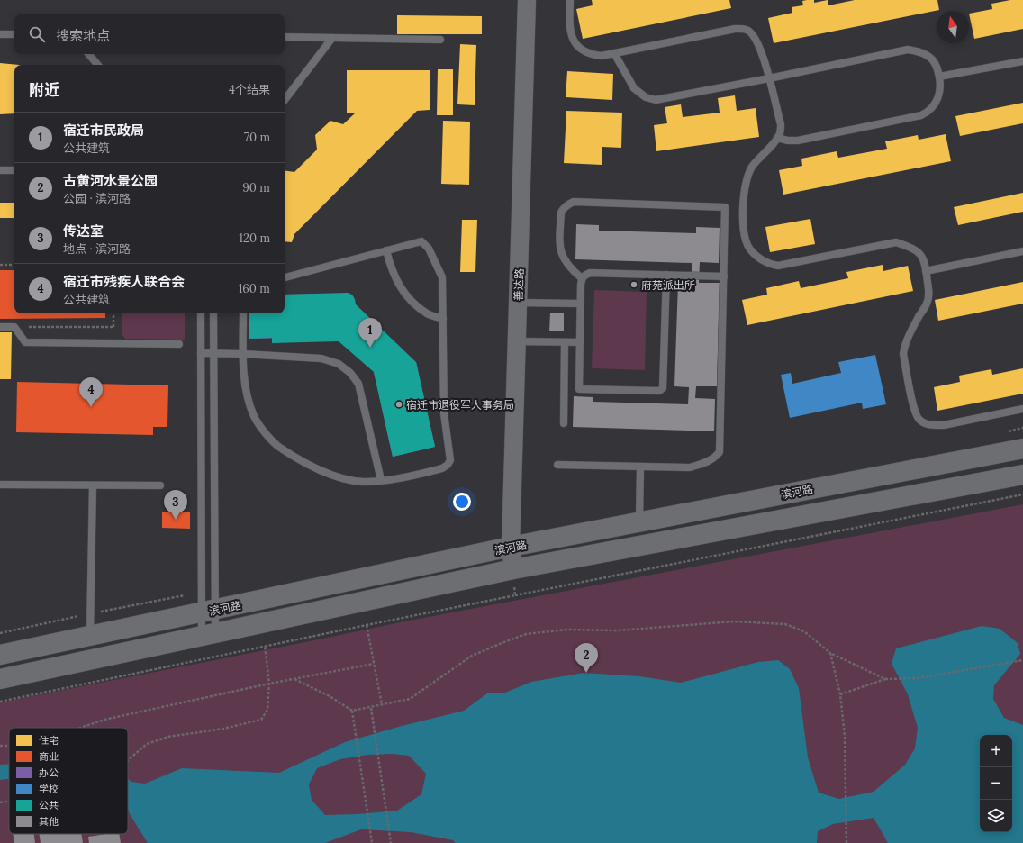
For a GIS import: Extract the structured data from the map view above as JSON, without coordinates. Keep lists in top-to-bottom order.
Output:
{
  "streets": {
    "main road": ["滨河路"],
    "street": ["善达路"]
  },
  "crossings": [
    ["善达路", "滨河路"]
  ],
  "places": ["府苑派出所", "宿迁市退役军人事务局"],
  "legend": [
    "住宅",
    "商业",
    "办公",
    "学校",
    "公共",
    "其他"
  ],
  "north": "top",
  "page": {
    "search": "搜索地点",
    "heading": ["附近", "4个结果"],
    "list": [
      {
        "mark": "1",
        "name": "宿迁市民政局",
        "note": "公共建筑",
        "value": "70 m"
      },
      {
        "mark": "2",
        "name": "古黄河水景公园",
        "note": "公园 · 滨河路",
        "value": "90 m"
      },
      {
        "mark": "3",
        "name": "传达室",
        "note": "地点 · 滨河路",
        "value": "120 m"
      },
      {
        "mark": "4",
        "name": "宿迁市残疾人联合会",
        "note": "公共建筑",
        "value": "160 m"
      }
    ],
    "pins": [
      "1",
      "4",
      "3",
      "2"
    ],
    "map_buttons": ["+", "−"]
  }
}
